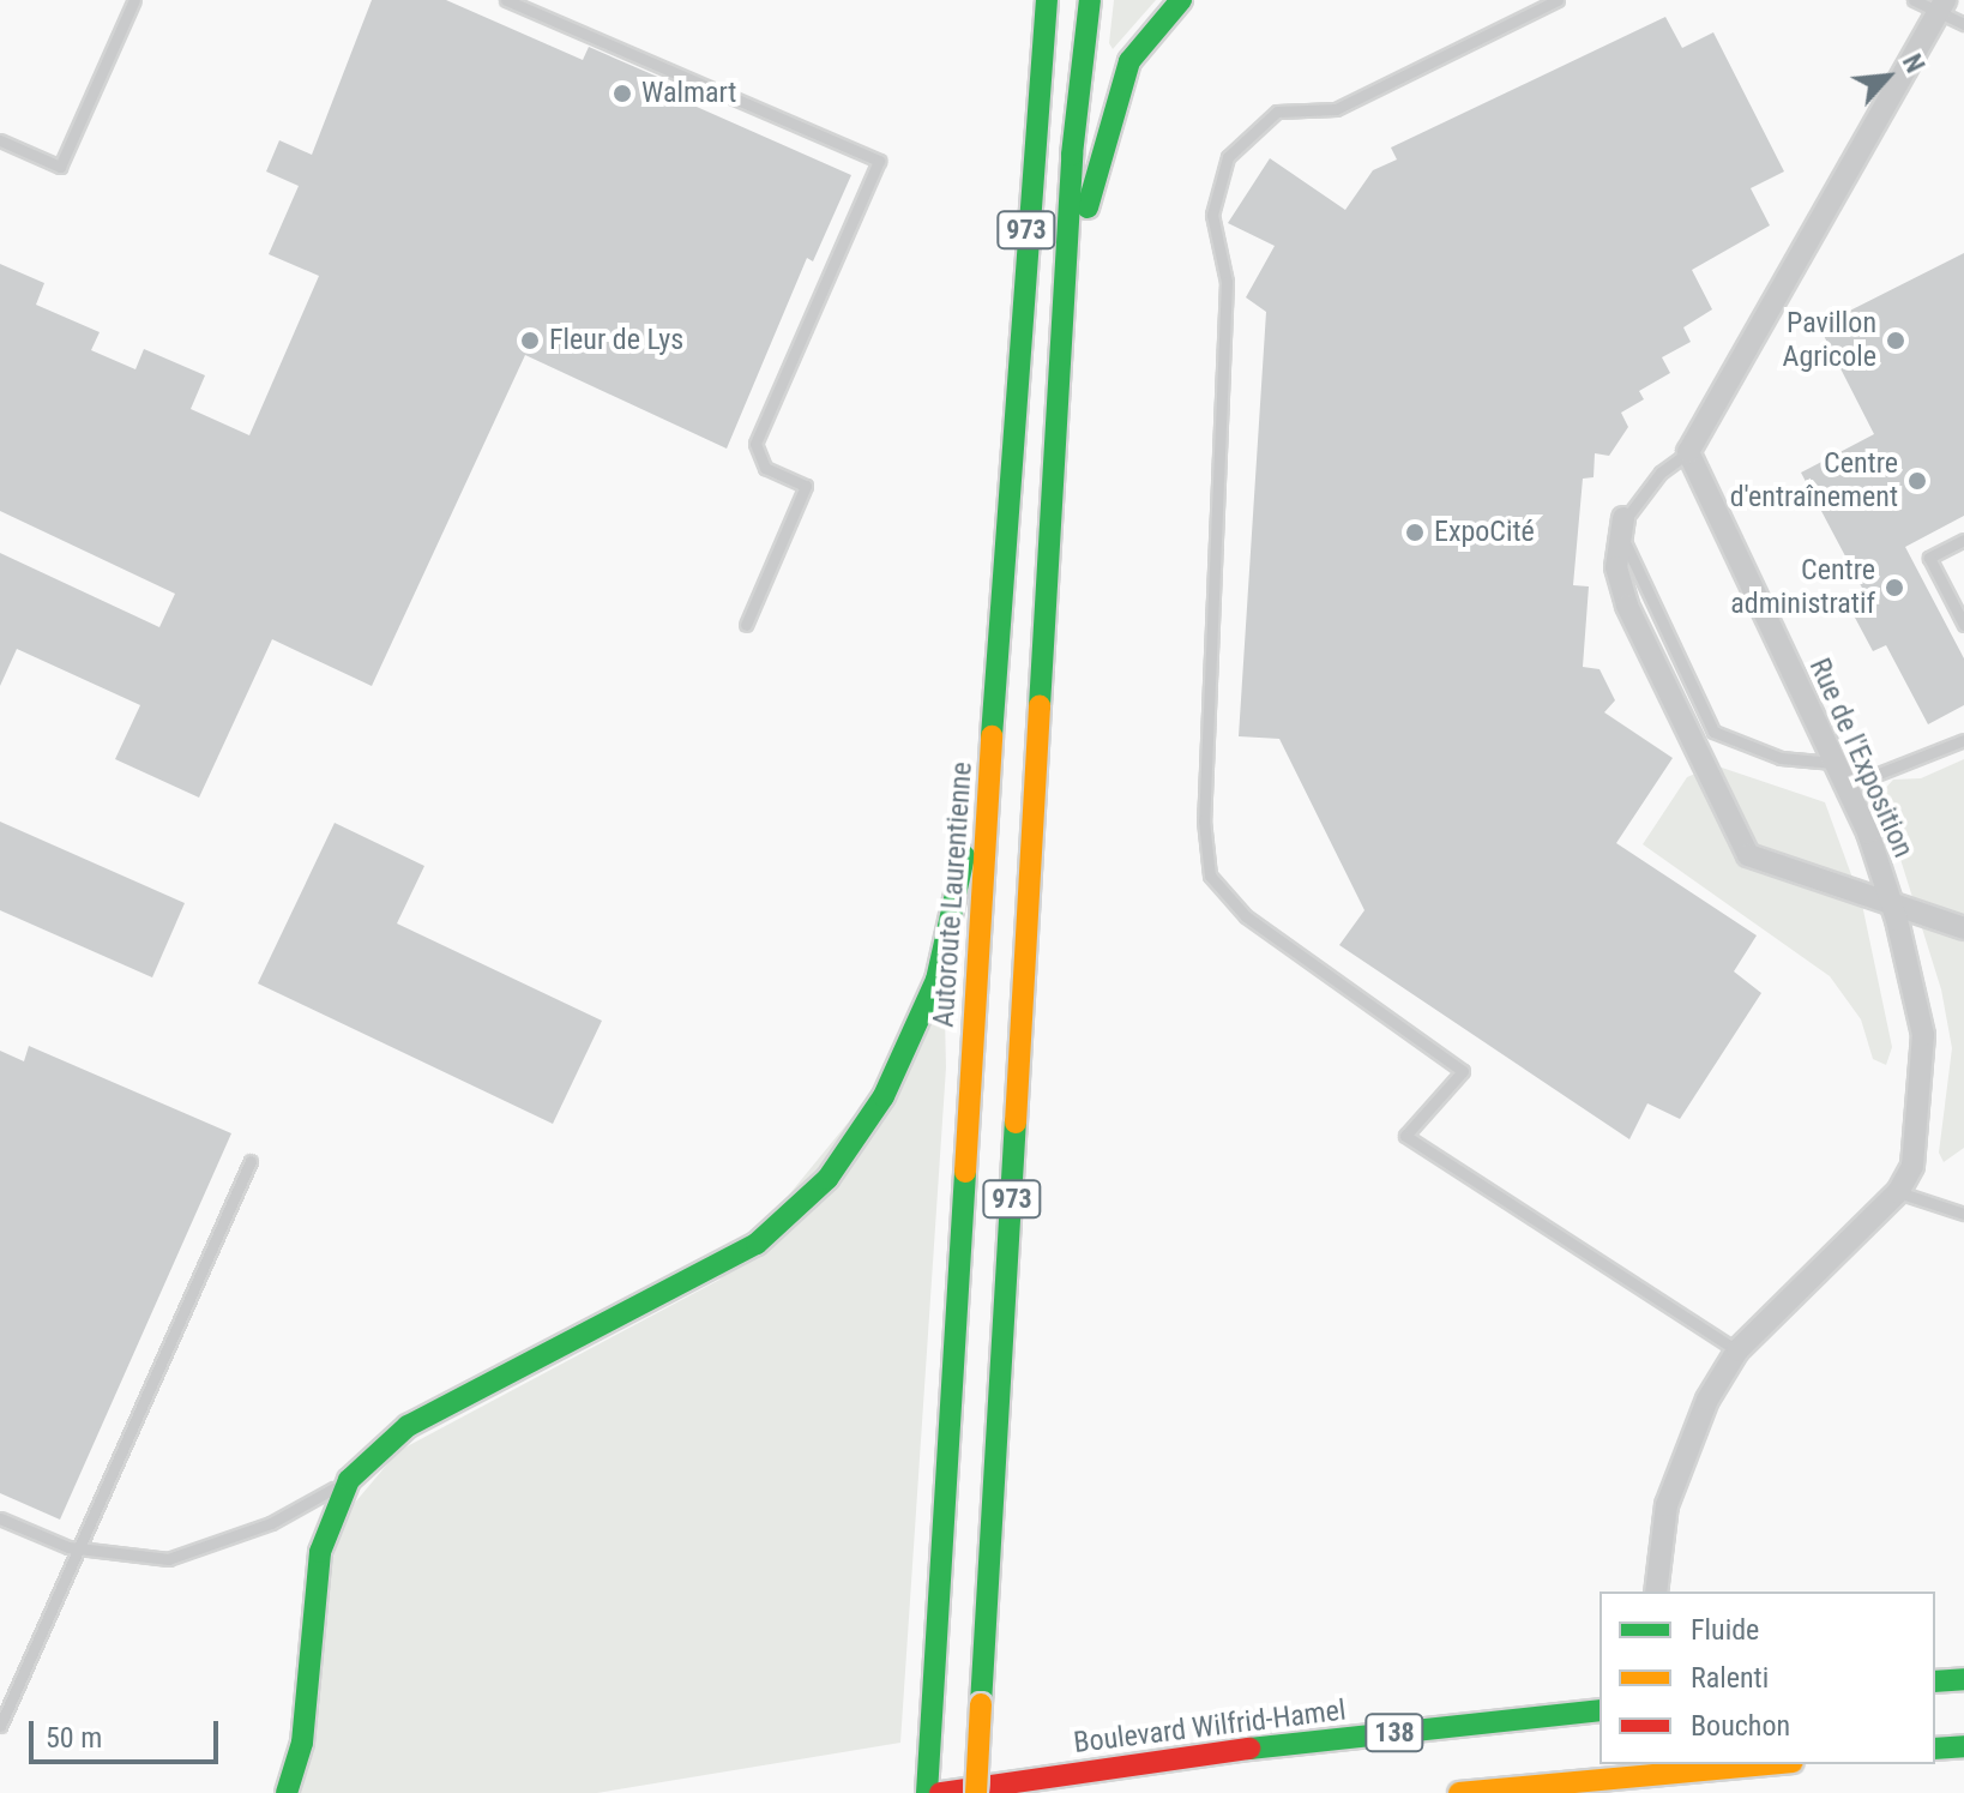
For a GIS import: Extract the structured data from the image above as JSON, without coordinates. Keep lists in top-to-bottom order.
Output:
{
  "streets": {
    "main road": [
      "973",
      "Autoroute Laurentienne",
      "Boulevard Wilfrid-Hamel",
      "138"
    ],
    "street": ["Rue de l'Exposition"]
  },
  "places": [
    "Walmart",
    "Fleur de Lys",
    "Pavillon Agricole",
    "Centre d'entraînement",
    "ExpoCité",
    "Centre administratif"
  ],
  "legend": ["Fluide", "Ralenti", "Bouchon"],
  "scale_bar": "50 m",
  "north": "top right"
}
